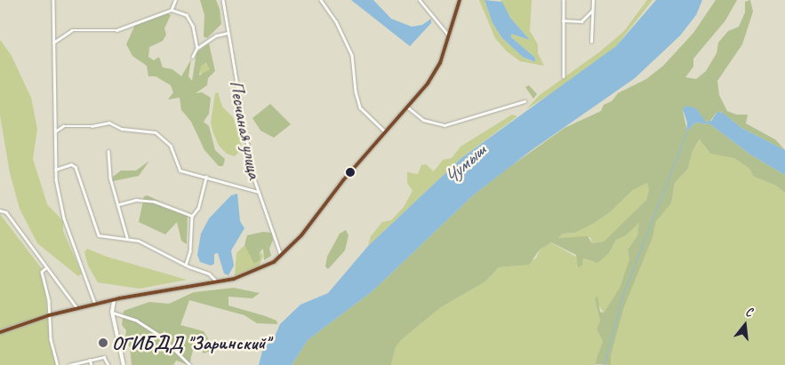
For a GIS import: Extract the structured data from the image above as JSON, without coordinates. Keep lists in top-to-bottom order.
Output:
{
  "streets": {
    "street": ["Песчаная улица"]
  },
  "water": ["Чумыш"],
  "places": ["ОГИБДД \"Заринский\""],
  "north": "top"
}
